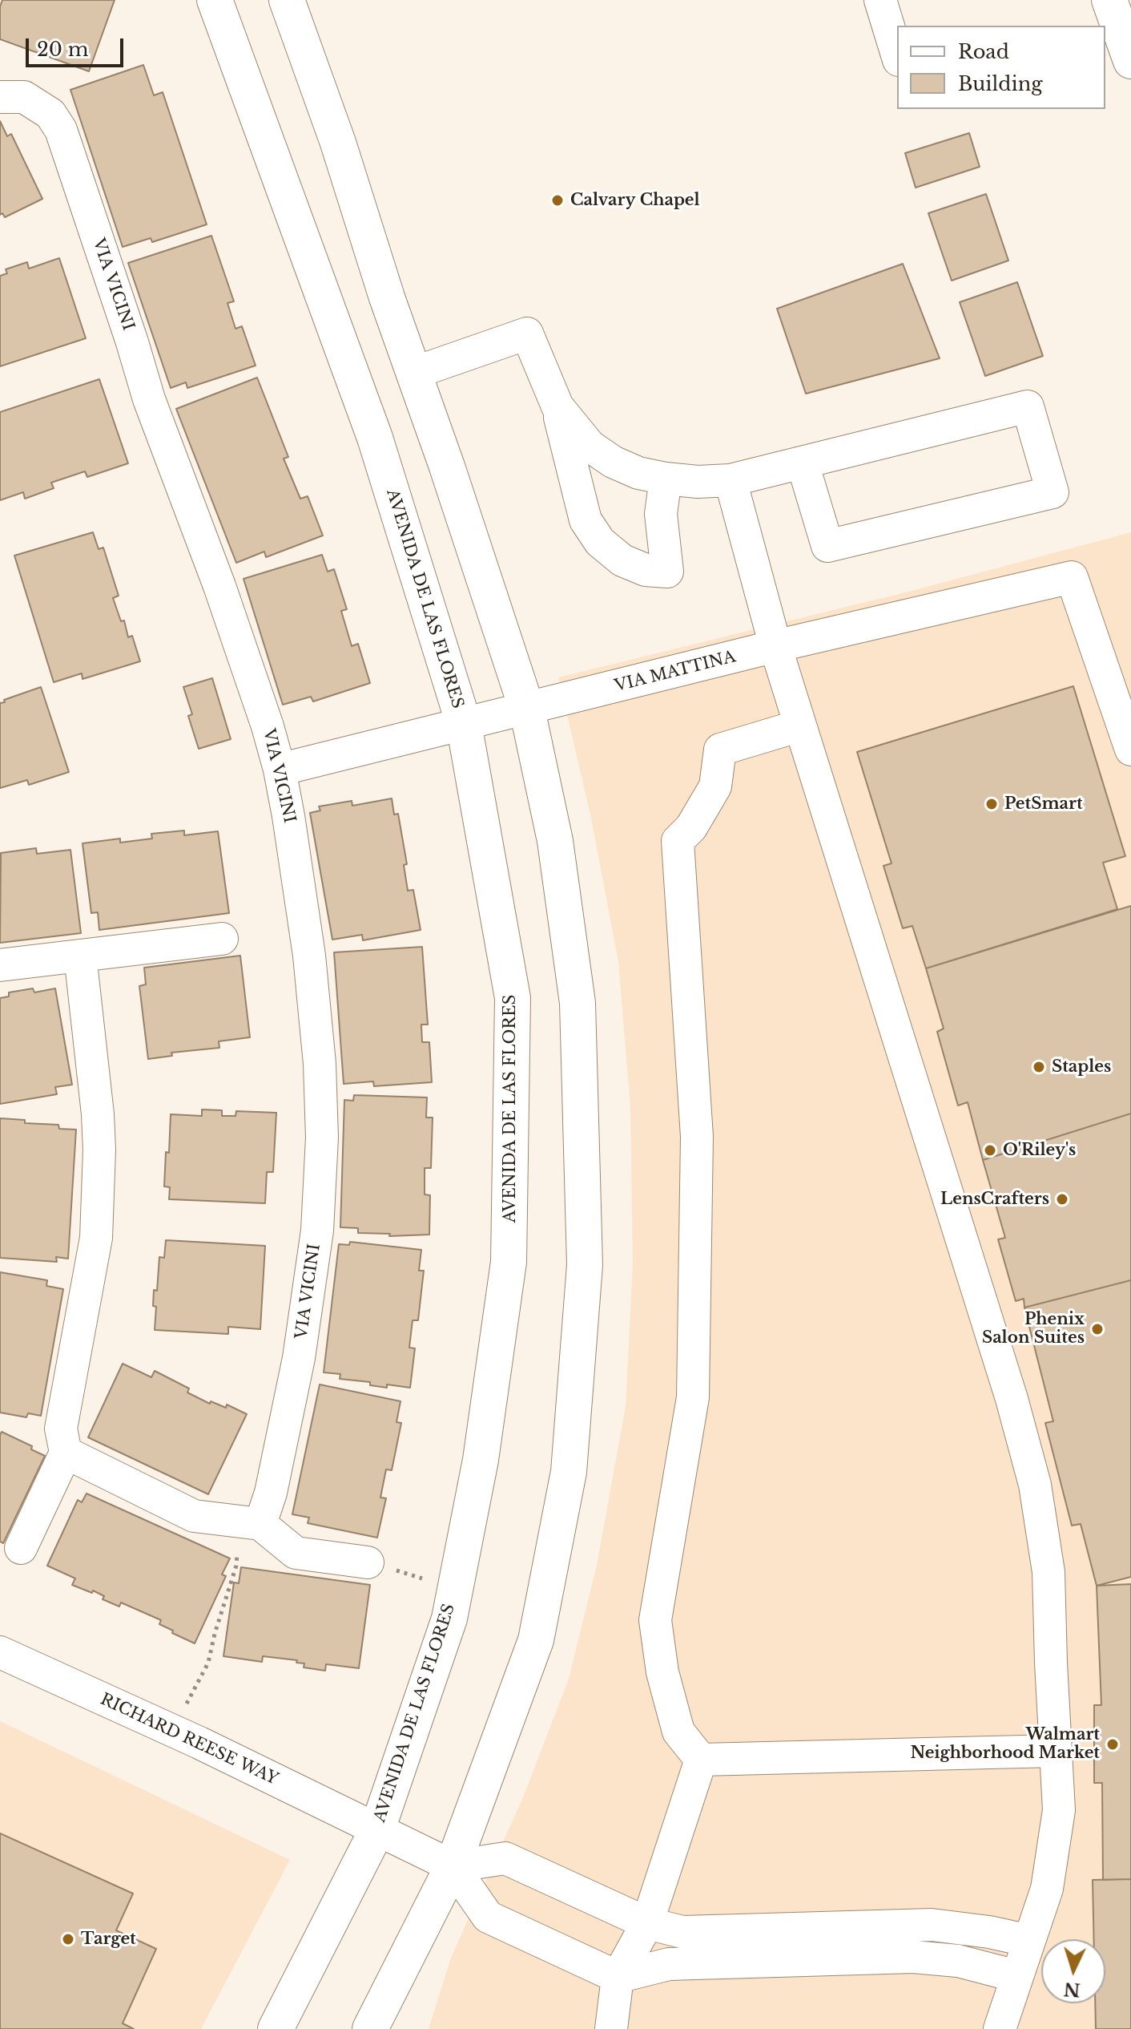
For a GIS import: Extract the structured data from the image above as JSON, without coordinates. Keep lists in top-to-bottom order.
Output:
{
  "streets": {
    "main road": ["AVENIDA DE LAS FLORES"],
    "street": ["VIA VICINI", "VIA MATTINA", "RICHARD REESE WAY"]
  },
  "crossings": [
    ["VIA VICINI", "VIA MATTINA"],
    ["AVENIDA DE LAS FLORES", "VIA MATTINA"],
    ["AVENIDA DE LAS FLORES", "RICHARD REESE WAY"]
  ],
  "places": [
    "Calvary Chapel",
    "PetSmart",
    "Staples",
    "O'Riley's",
    "LensCrafters",
    "Phenix Salon Suites",
    "Walmart Neighborhood Market",
    "Target"
  ],
  "legend": ["Road", "Building"],
  "scale_bar": "20 m",
  "north": "bottom"
}
